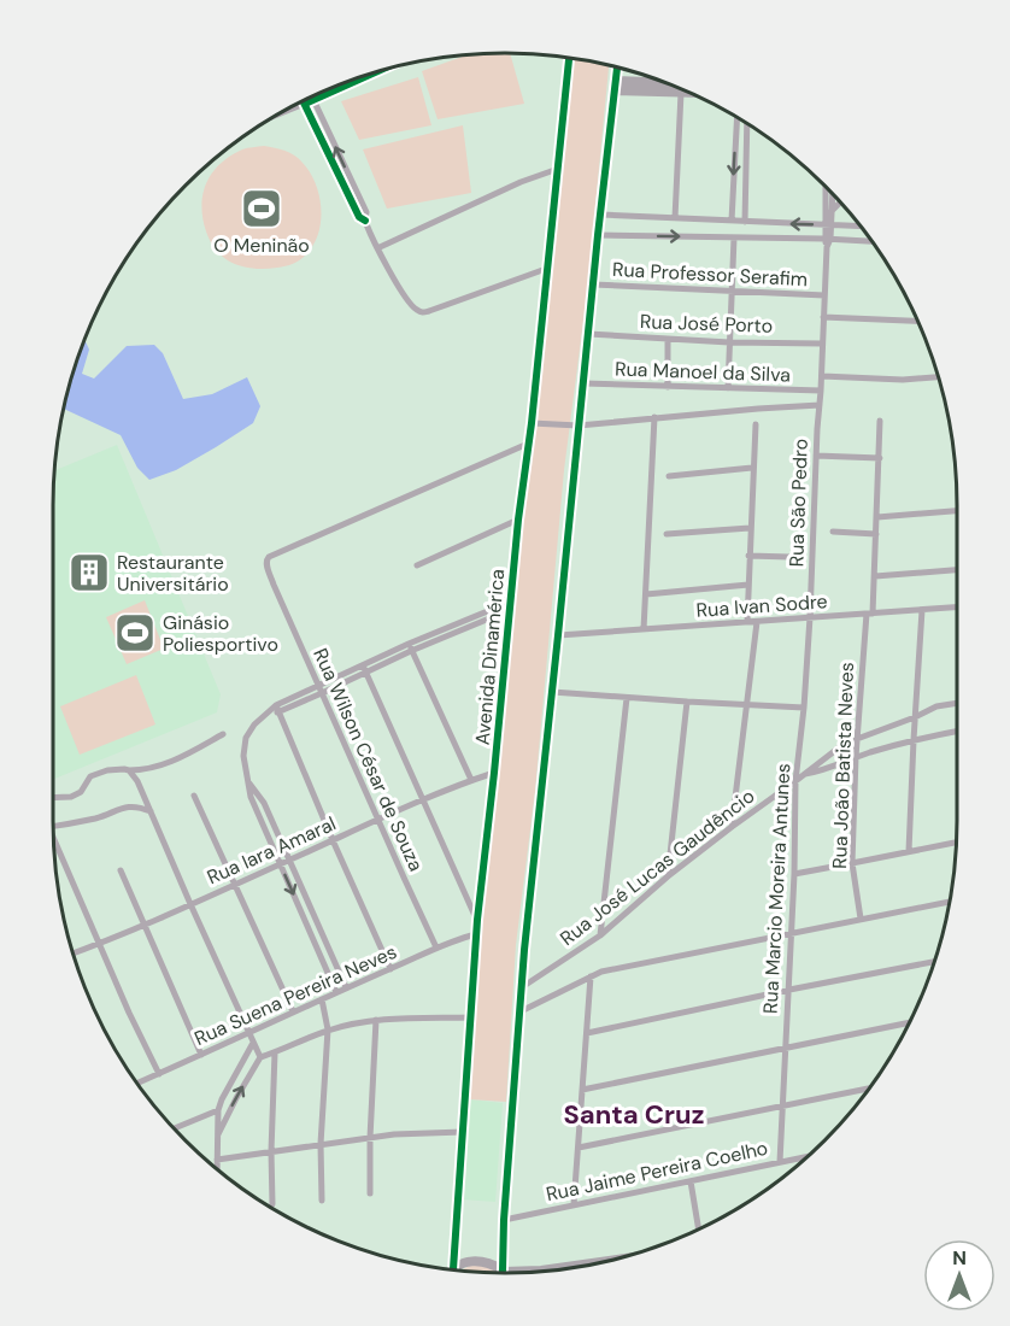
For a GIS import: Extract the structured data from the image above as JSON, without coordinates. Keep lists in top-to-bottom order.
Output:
{
  "streets": {
    "main road": ["Avenida Dinamérica"],
    "street": [
      "Rua Professor Serafim",
      "Rua José Porto",
      "Rua Manoel da Silva",
      "Rua São Pedro",
      "Rua Ivan Sodre",
      "Rua Wilson César de Souza",
      "Rua João Batista Neves",
      "Rua Iara Amaral",
      "Rua José Lucas Gaudêncio",
      "Rua Marcio Moreira Antunes",
      "Rua Suena Pereira Neves",
      "Rua Jaime Pereira Coelho"
    ]
  },
  "crossings": [
    ["Rua Professor Serafim", "Rua São Pedro"],
    ["Rua José Porto", "Rua São Pedro"],
    ["Rua Manoel da Silva", "Rua São Pedro"],
    ["Rua São Pedro", "Rua Ivan Sodre"],
    ["Rua São Pedro", "Rua Marcio Moreira Antunes"],
    ["Rua Ivan Sodre", "Rua João Batista Neves"],
    ["Rua Ivan Sodre", "Rua Marcio Moreira Antunes"],
    ["Avenida Dinamérica", "Rua Wilson César de Souza"],
    ["Avenida Dinamérica", "Rua Iara Amaral"],
    ["Avenida Dinamérica", "Rua Suena Pereira Neves"],
    ["Rua Wilson César de Souza", "Rua Iara Amaral"],
    ["Rua Wilson César de Souza", "Rua Suena Pereira Neves"],
    ["Rua João Batista Neves", "Rua José Lucas Gaudêncio"],
    ["Rua José Lucas Gaudêncio", "Rua Marcio Moreira Antunes"],
    ["Rua Marcio Moreira Antunes", "Rua Jaime Pereira Coelho"]
  ],
  "districts": ["Santa Cruz"],
  "places": {
    "sports": ["O Meninão", "Ginásio Poliesportivo"],
    "building": ["Restaurante Universitário"]
  },
  "north": "top"
}
